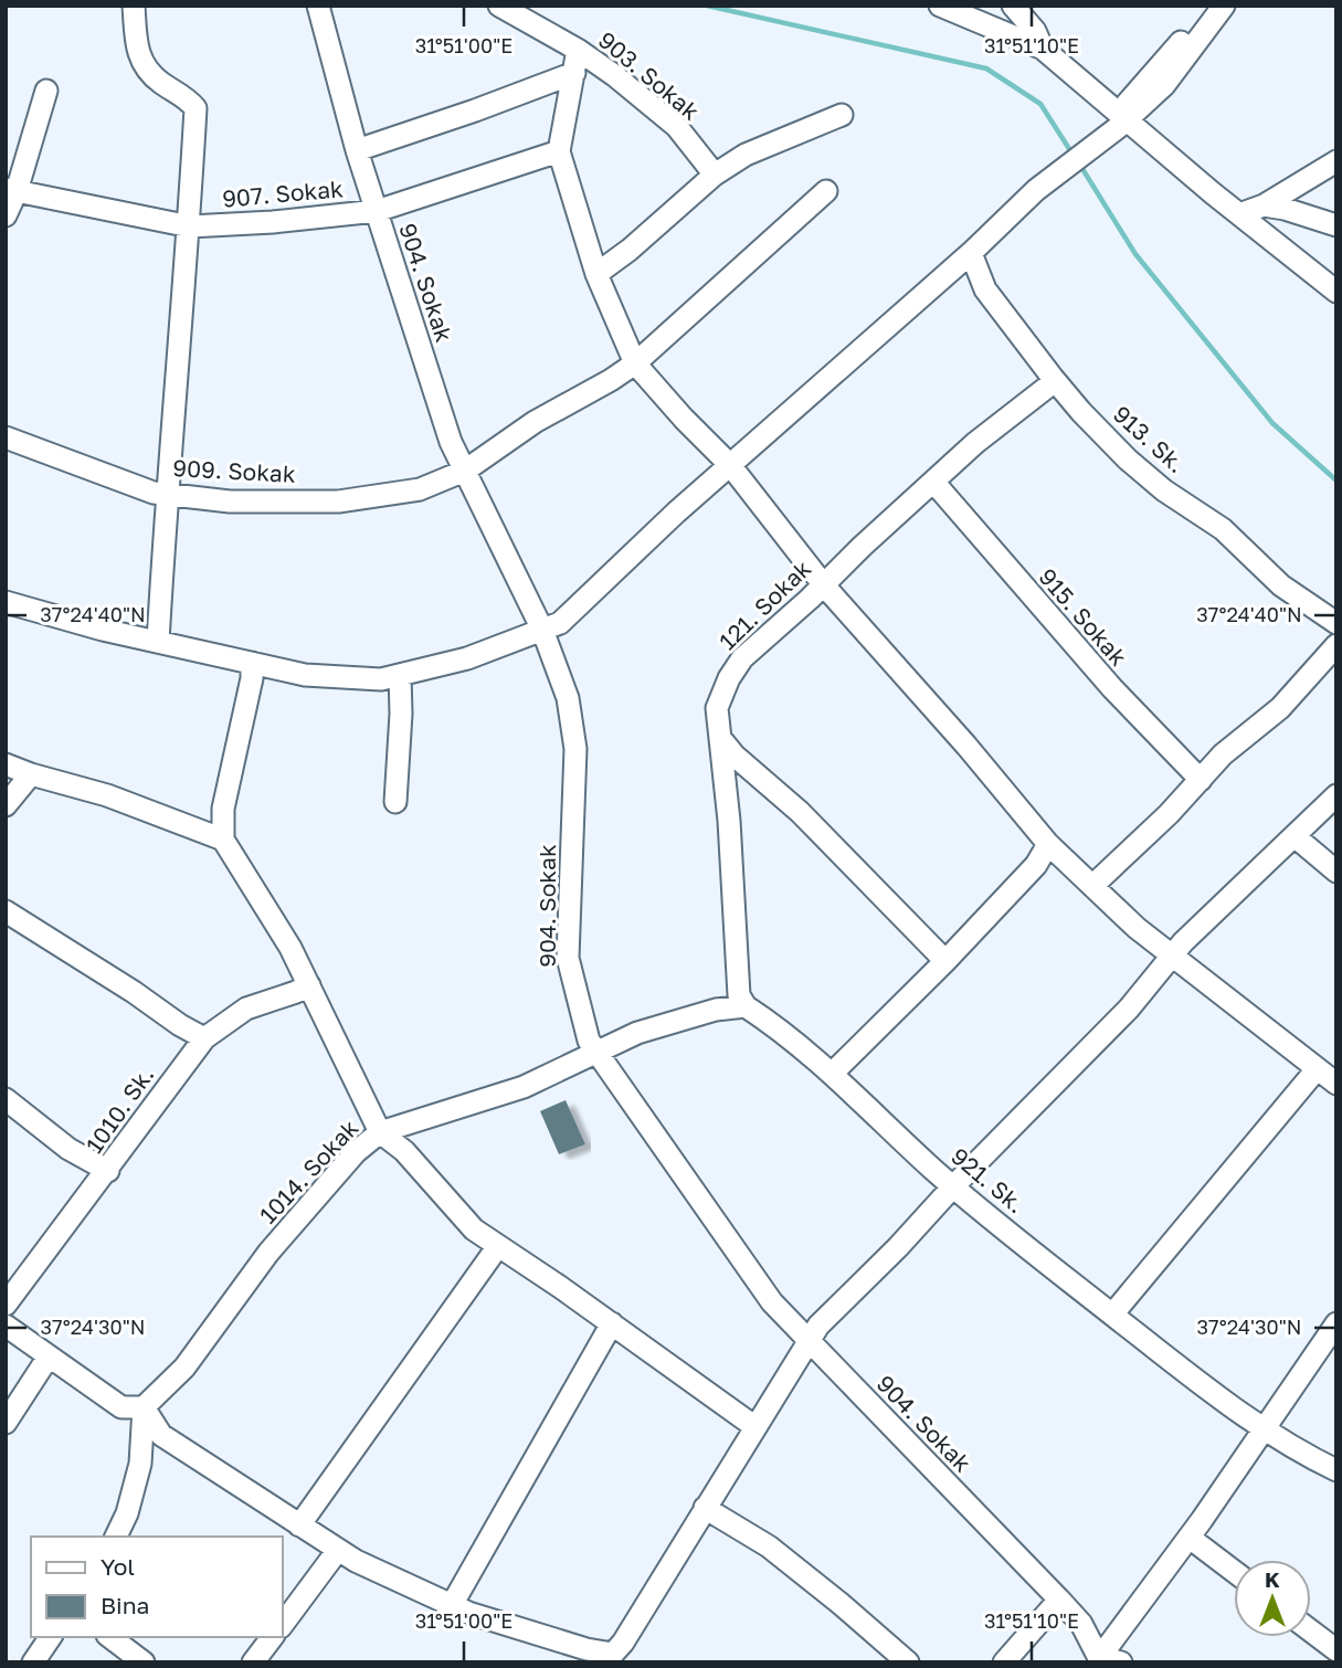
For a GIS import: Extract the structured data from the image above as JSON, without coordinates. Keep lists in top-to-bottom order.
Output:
{
  "streets": {
    "street": [
      "903. Sokak",
      "907. Sokak",
      "904. Sokak",
      "913. Sk.",
      "909. Sokak",
      "121. Sokak",
      "915. Sokak",
      "1010. Sk.",
      "1014. Sokak",
      "921. Sk."
    ]
  },
  "crossings": [
    ["907. Sokak", "904. Sokak"],
    ["904. Sokak", "909. Sokak"],
    ["904. Sokak", "1014. Sokak"],
    ["913. Sk.", "121. Sokak"],
    ["121. Sokak", "915. Sokak"],
    ["121. Sokak", "921. Sk."]
  ],
  "legend": ["Yol", "Bina"],
  "north": "top",
  "coordinates": [
    "31°51'00\"E",
    "31°51'10\"E",
    "37°24'40\"N",
    "37°24'30\"N"
  ]
}
